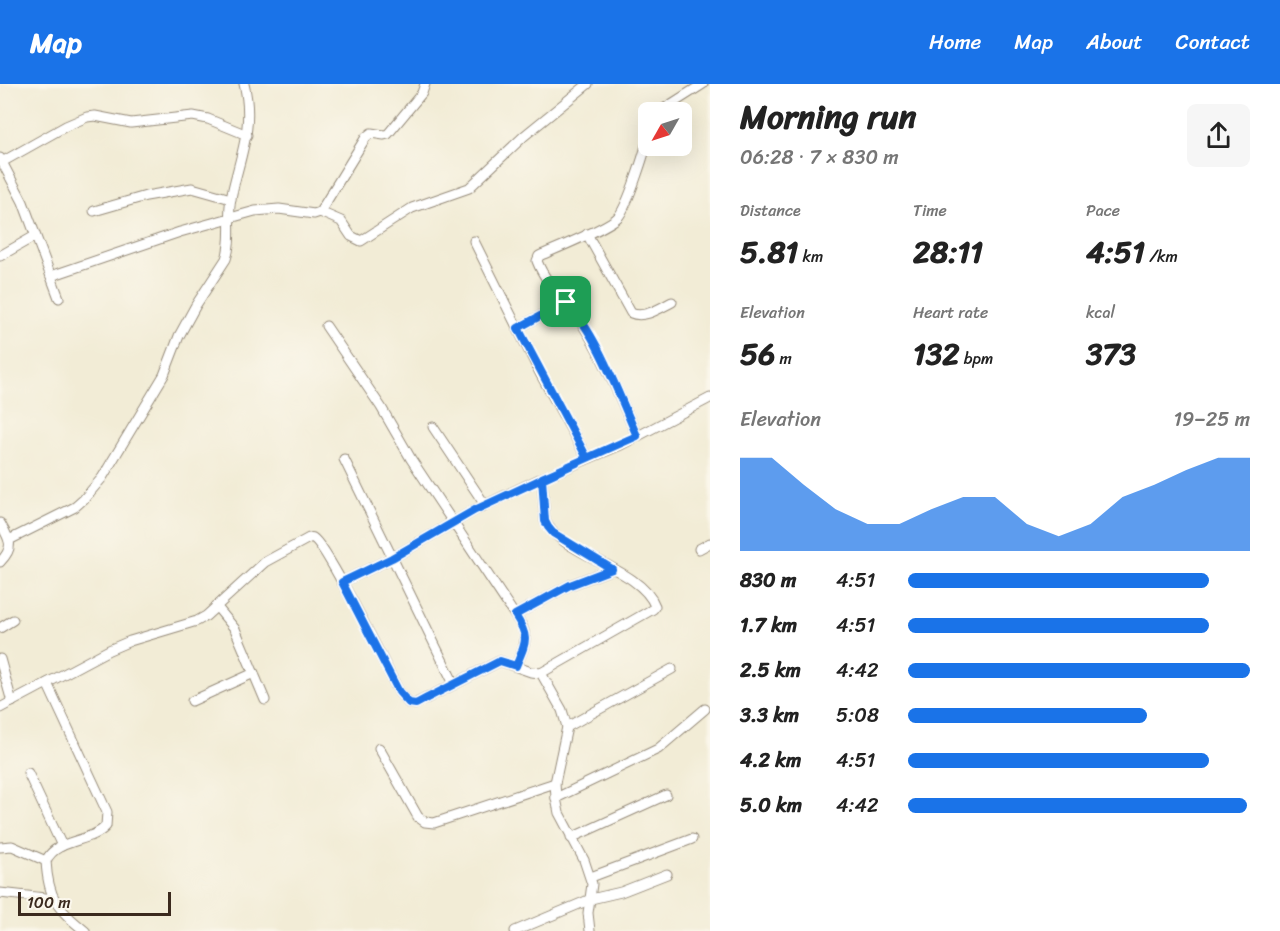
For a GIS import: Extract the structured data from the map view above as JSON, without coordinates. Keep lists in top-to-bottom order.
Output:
{
  "scale_bar": "100 m",
  "north": "bottom left",
  "page": {
    "header": "Map",
    "nav": [
      "Home",
      "Map",
      "About",
      "Contact"
    ],
    "heading": ["Morning run", "06:28 · 7 × 830 m"],
    "stats": [
      ["Distance", "5.81 km"],
      ["Time", "28:11"],
      ["Pace", "4:51 /km"],
      ["Elevation", "56 m"],
      ["Heart rate", "132 bpm"],
      ["kcal", "373"]
    ],
    "chart": ["Elevation", "19–25 m"],
    "list": [
      {
        "name": "830 m",
        "note": "4:51"
      },
      {
        "name": "1.7 km",
        "note": "4:51"
      },
      {
        "name": "2.5 km",
        "note": "4:42"
      },
      {
        "name": "3.3 km",
        "note": "5:08"
      },
      {
        "name": "4.2 km",
        "note": "4:51"
      },
      {
        "name": "5.0 km",
        "note": "4:42"
      }
    ],
    "scale": "100 m"
  }
}
